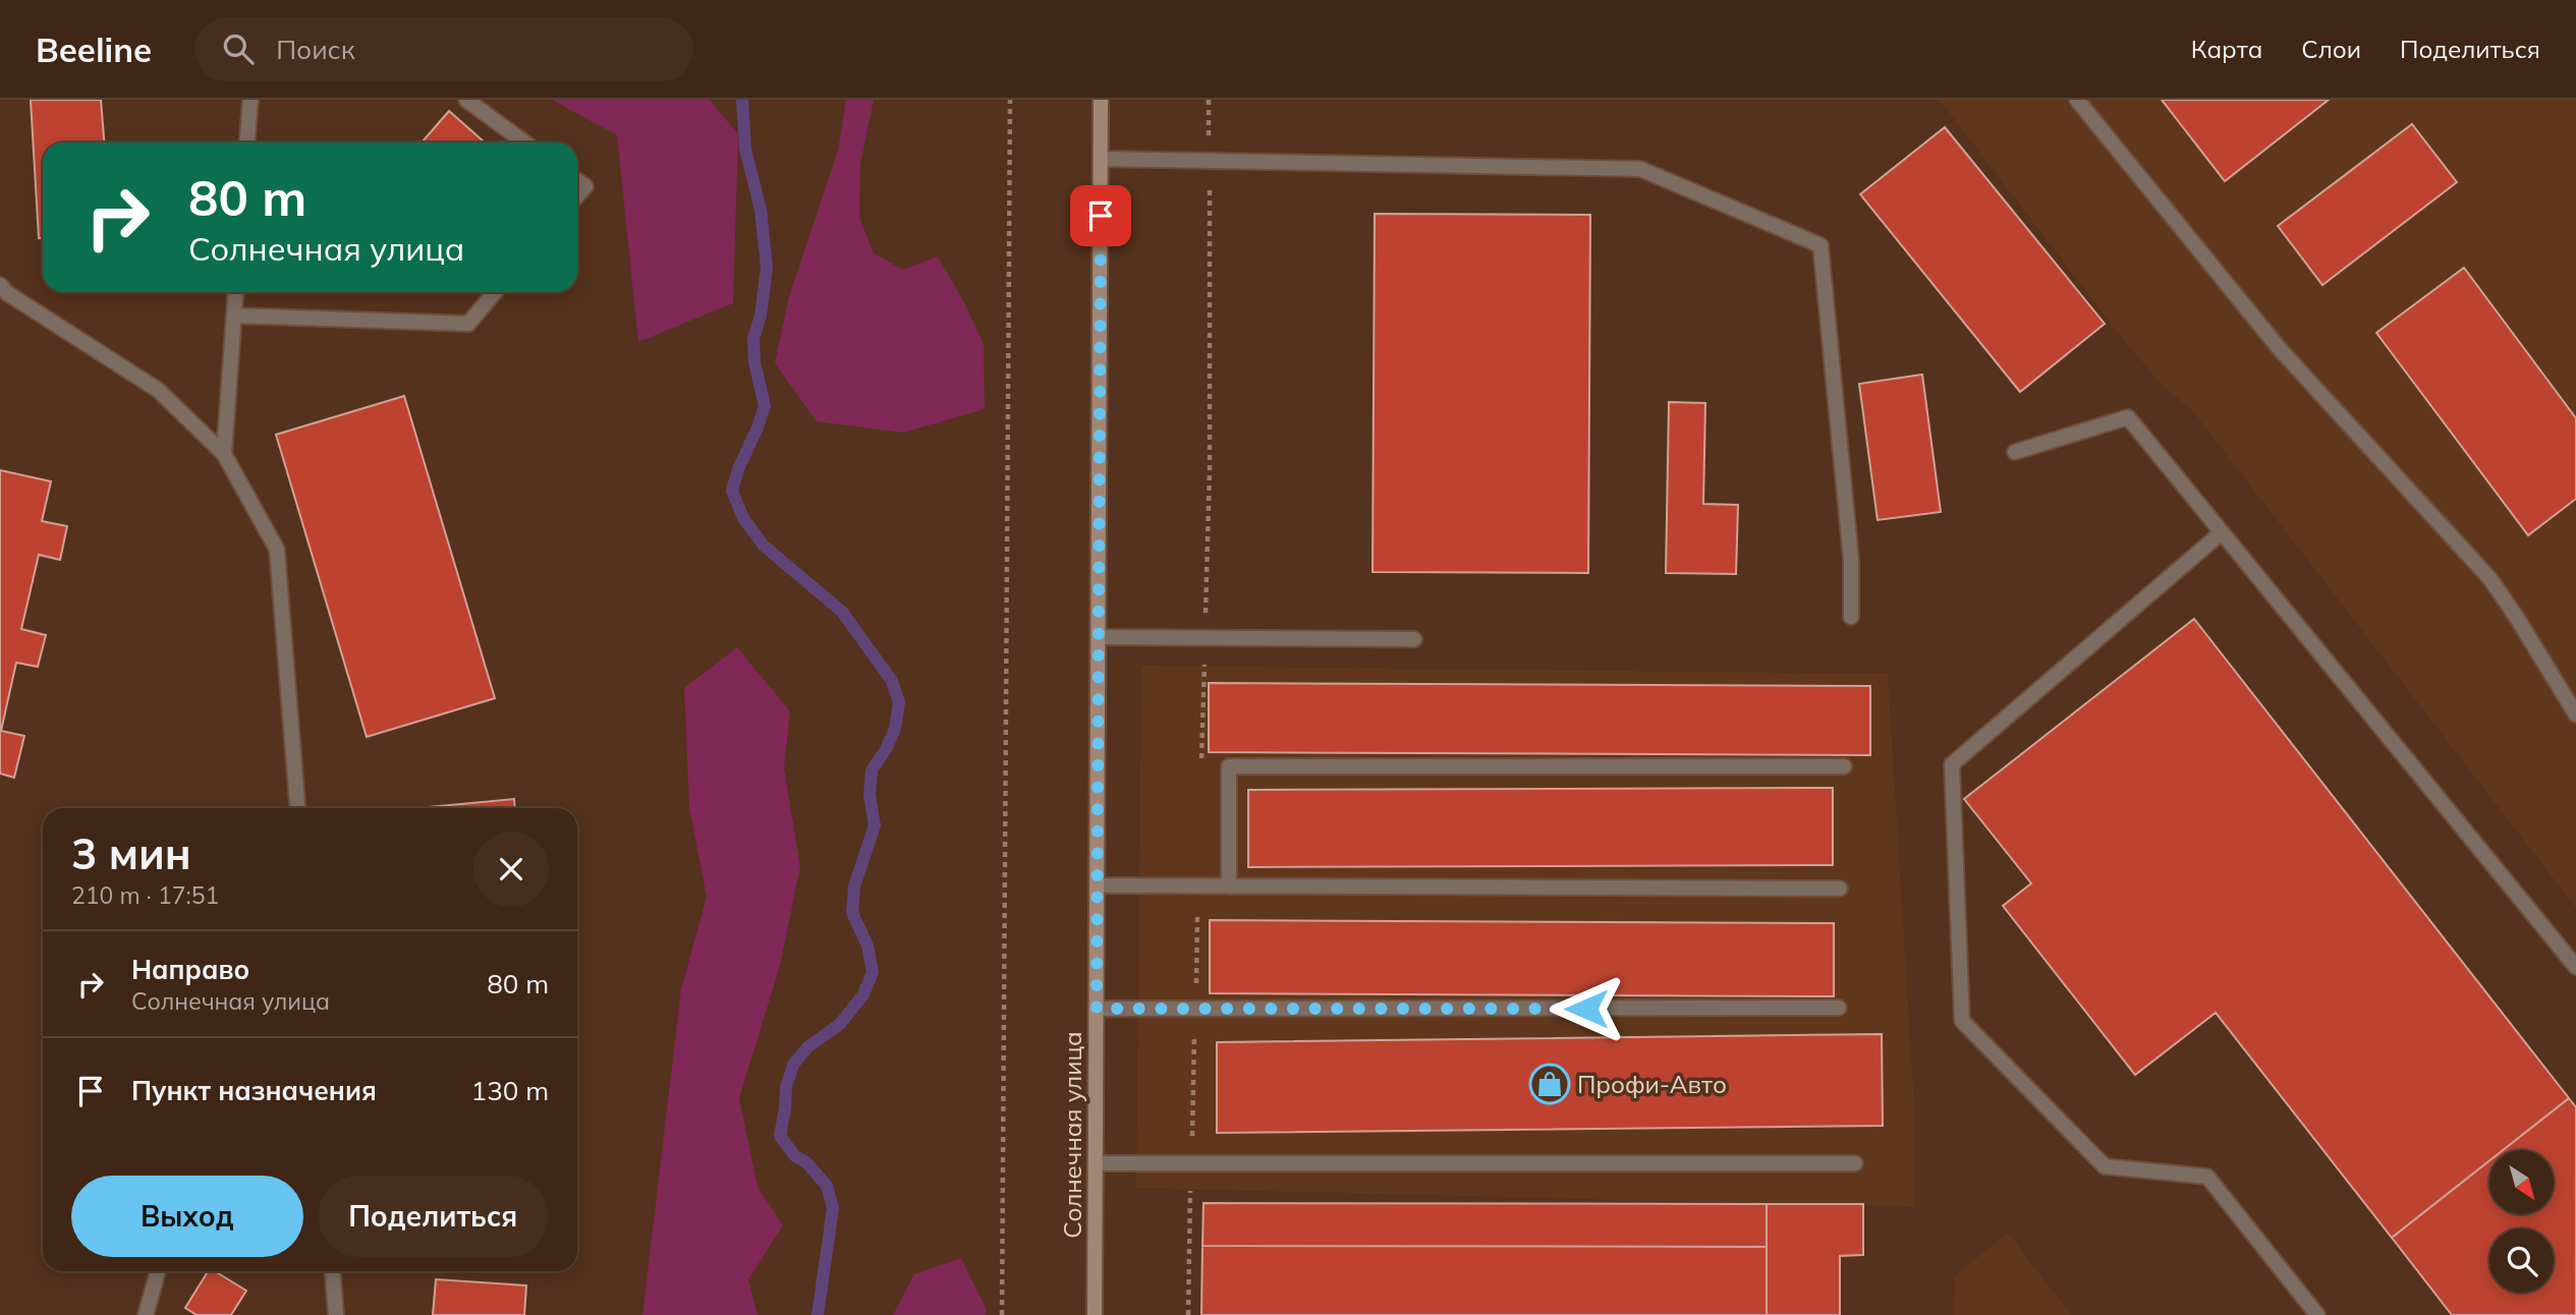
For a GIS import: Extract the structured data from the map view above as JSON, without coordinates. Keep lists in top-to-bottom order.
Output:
{
  "streets": {
    "main road": ["Солнечная улица"]
  },
  "places": {
    "shop": ["Профи-Авто"]
  },
  "north": "bottom right",
  "page": {
    "header": "Beeline",
    "search": "Поиск",
    "nav": ["Карта", "Слои", "Поделиться"],
    "turn": ["80 m", "Солнечная улица"],
    "heading": ["3 мин", "210 m · 17:51"],
    "list": [
      {
        "name": "Направо",
        "note": "Солнечная улица",
        "value": "80 m"
      },
      {
        "name": "Пункт назначения",
        "value": "130 m"
      }
    ],
    "buttons": ["Выход", "Поделиться"]
  }
}
